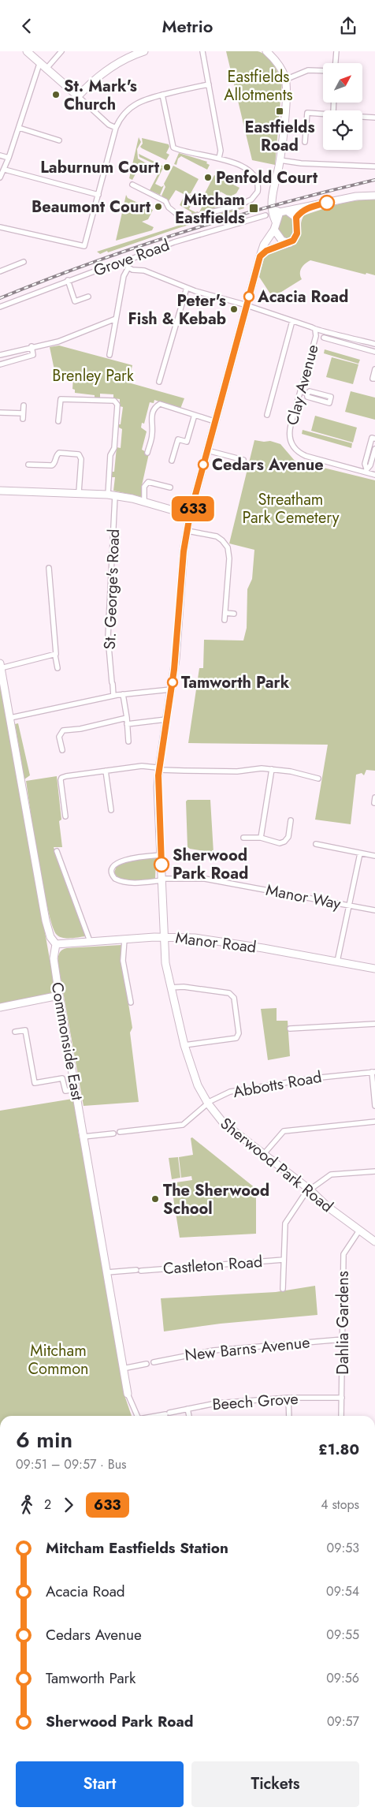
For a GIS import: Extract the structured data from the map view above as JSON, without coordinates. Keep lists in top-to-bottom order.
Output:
{
  "streets": {
    "street": [
      "Grove Road",
      "Clay Avenue",
      "St. George's Road",
      "Manor Way",
      "Manor Road",
      "Commonside East",
      "Abbotts Road",
      "Sherwood Park Road",
      "Castleton Road",
      "Dahlia Gardens",
      "New Barns Avenue",
      "Beech Grove"
    ]
  },
  "crossings": [
    ["Manor Way", "Sherwood Park Road"],
    ["Manor Road", "Commonside East"],
    ["Manor Road", "Sherwood Park Road"],
    ["Commonside East", "Castleton Road"],
    ["Abbotts Road", "Sherwood Park Road"],
    ["Sherwood Park Road", "Dahlia Gardens"],
    ["Dahlia Gardens", "New Barns Avenue"],
    ["Dahlia Gardens", "Beech Grove"]
  ],
  "parks": [
    "Eastfields Allotments",
    "Brenley Park",
    "Streatham Park Cemetery",
    "Mitcham Common"
  ],
  "places": {
    "other": [
      "St. Mark's Church",
      "Laburnum Court",
      "Penfold Court",
      "Beaumont Court",
      "Acacia Road",
      "Peter's Fish & Kebab",
      "Cedars Avenue",
      "Tamworth Park",
      "Sherwood Park Road",
      "The Sherwood School"
    ],
    "transit": ["Eastfields Road", "Mitcham Eastfields"]
  },
  "lines": ["bus line 633"],
  "north": "top right",
  "page": {
    "header": "Metrio",
    "on_map": "633",
    "heading": ["6 min", "09:51 – 09:57 · Bus", "£1.80"],
    "legs": ["2", "633", "4 stops"],
    "list": [
      {
        "name": "Mitcham Eastfields Station",
        "value": "09:53"
      },
      {
        "name": "Acacia Road",
        "value": "09:54"
      },
      {
        "name": "Cedars Avenue",
        "value": "09:55"
      },
      {
        "name": "Tamworth Park",
        "value": "09:56"
      },
      {
        "name": "Sherwood Park Road",
        "value": "09:57"
      }
    ],
    "buttons": ["Start", "Tickets"]
  }
}
